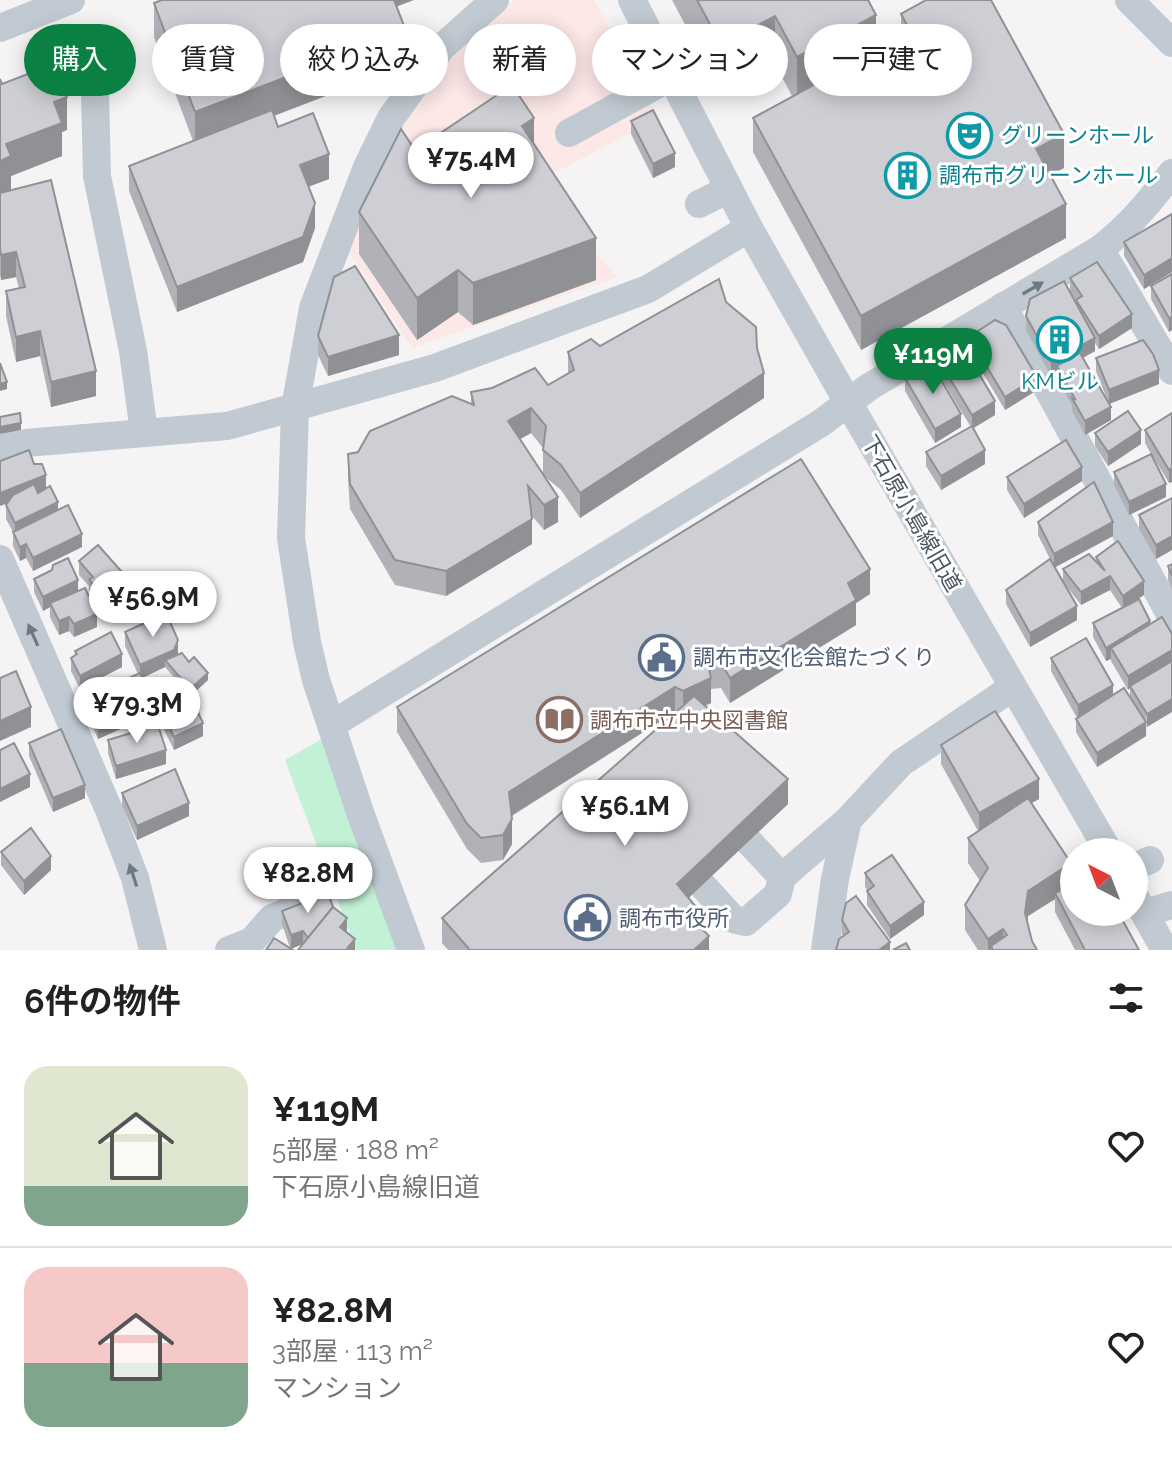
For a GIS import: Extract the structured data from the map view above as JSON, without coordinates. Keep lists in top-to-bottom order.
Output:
{
  "streets": {
    "street": ["下石原小島線旧道"]
  },
  "places": {
    "theatre": ["グリーンホール"],
    "building": ["調布市グリーンホール", "KMビル"],
    "public building": ["調布市文化会館たづくり", "調布市役所"],
    "library": ["調布市立中央図書館"]
  },
  "north": "top left",
  "page": {
    "chip": [
      "購入",
      "賃貸",
      "絞り込み",
      "新着",
      "マンション",
      "一戸建て"
    ],
    "price": [
      "¥75.4M",
      "¥119M",
      "¥56.9M",
      "¥79.3M",
      "¥56.1M",
      "¥82.8M"
    ],
    "heading": "6件の物件",
    "list": [
      {
        "name": "¥119M",
        "note": "5部屋 · 188 m² · 下石原小島線旧道"
      },
      {
        "name": "¥82.8M",
        "note": "3部屋 · 113 m² · マンション"
      }
    ]
  }
}
